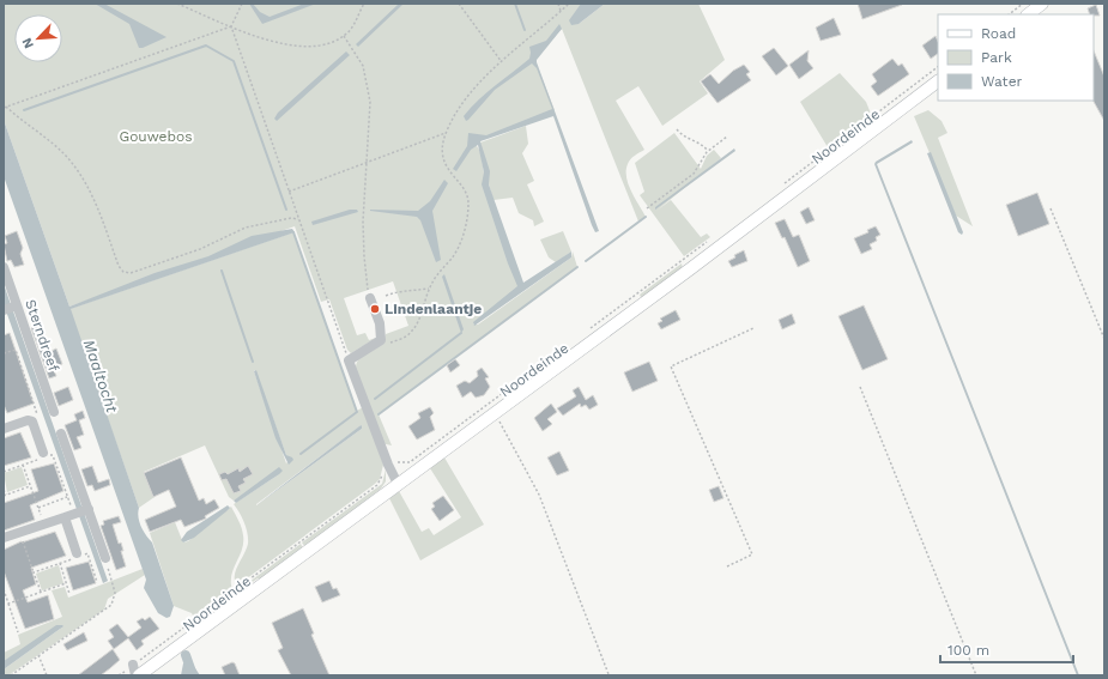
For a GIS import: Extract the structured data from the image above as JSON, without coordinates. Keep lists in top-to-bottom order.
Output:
{
  "streets": {
    "main road": ["Noordeinde"],
    "street": ["Sterndreef"]
  },
  "water": ["Maaltocht"],
  "parks": ["Gouwebos"],
  "places": ["Lindenlaantje"],
  "legend": ["Road", "Park", "Water"],
  "scale_bar": "100 m",
  "north": "bottom left"
}
